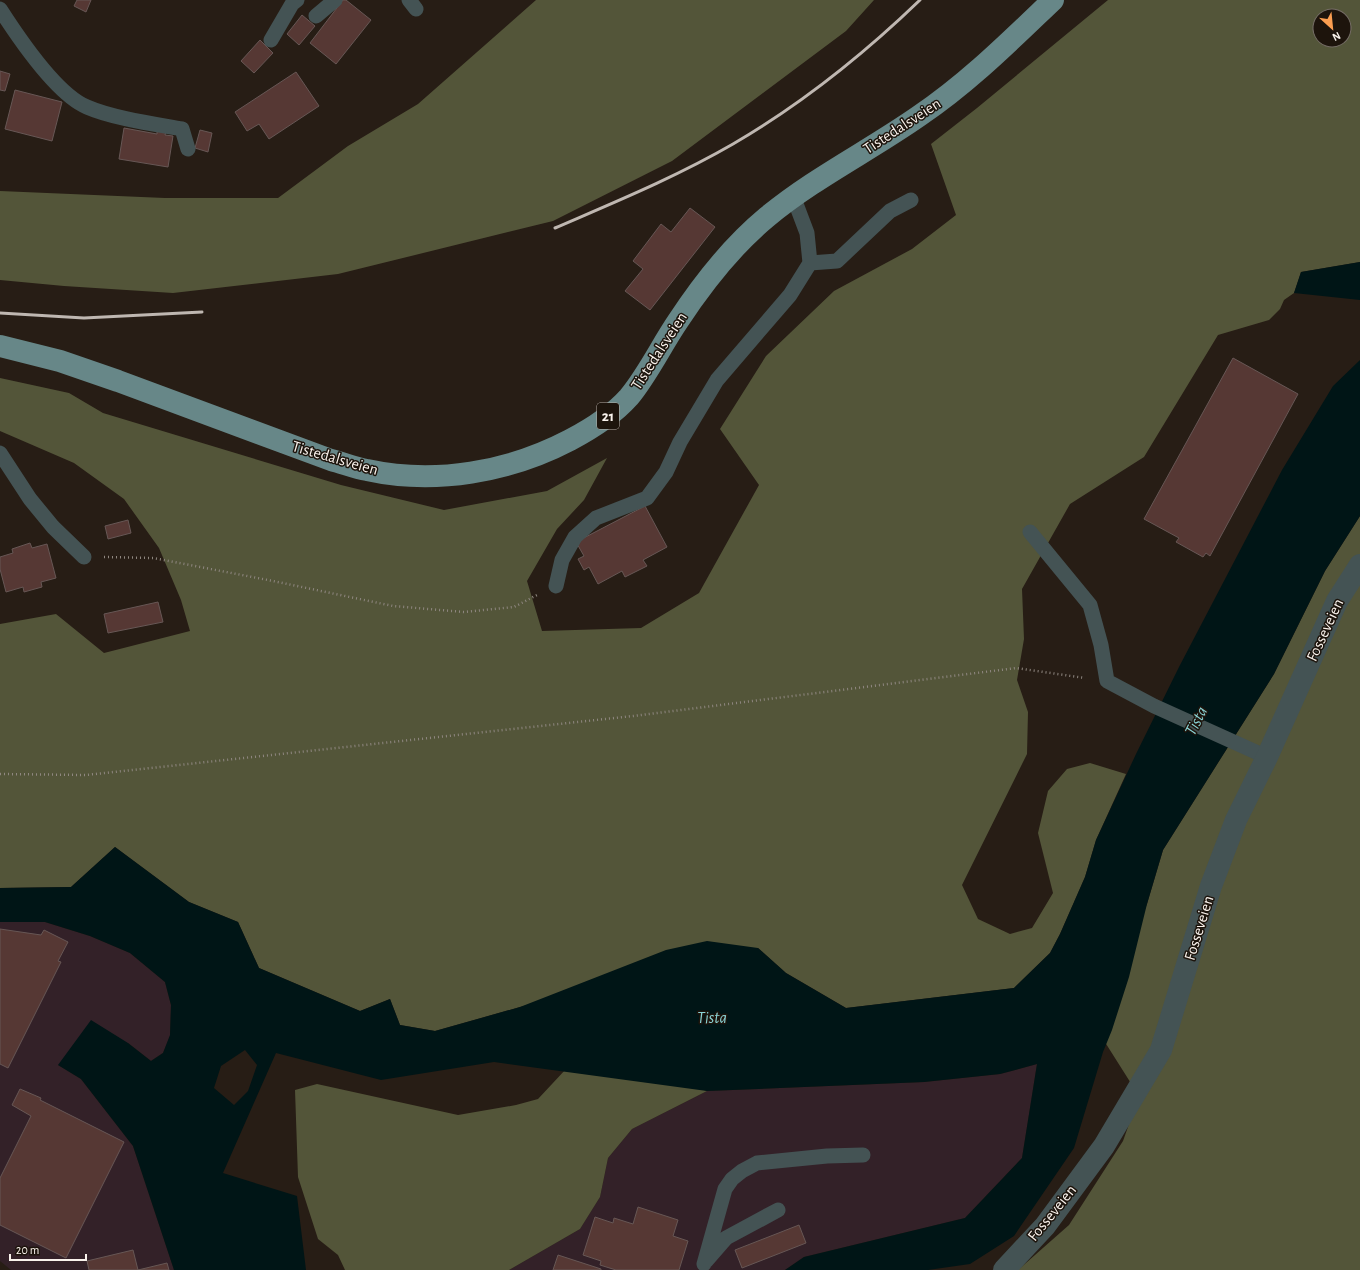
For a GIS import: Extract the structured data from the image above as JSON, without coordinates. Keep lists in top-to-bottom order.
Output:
{
  "streets": {
    "main road": ["Tistedalsveien", "21"],
    "street": ["Fosseveien"]
  },
  "water": ["Tista"],
  "scale_bar": "20 m",
  "north": "bottom right"
}
